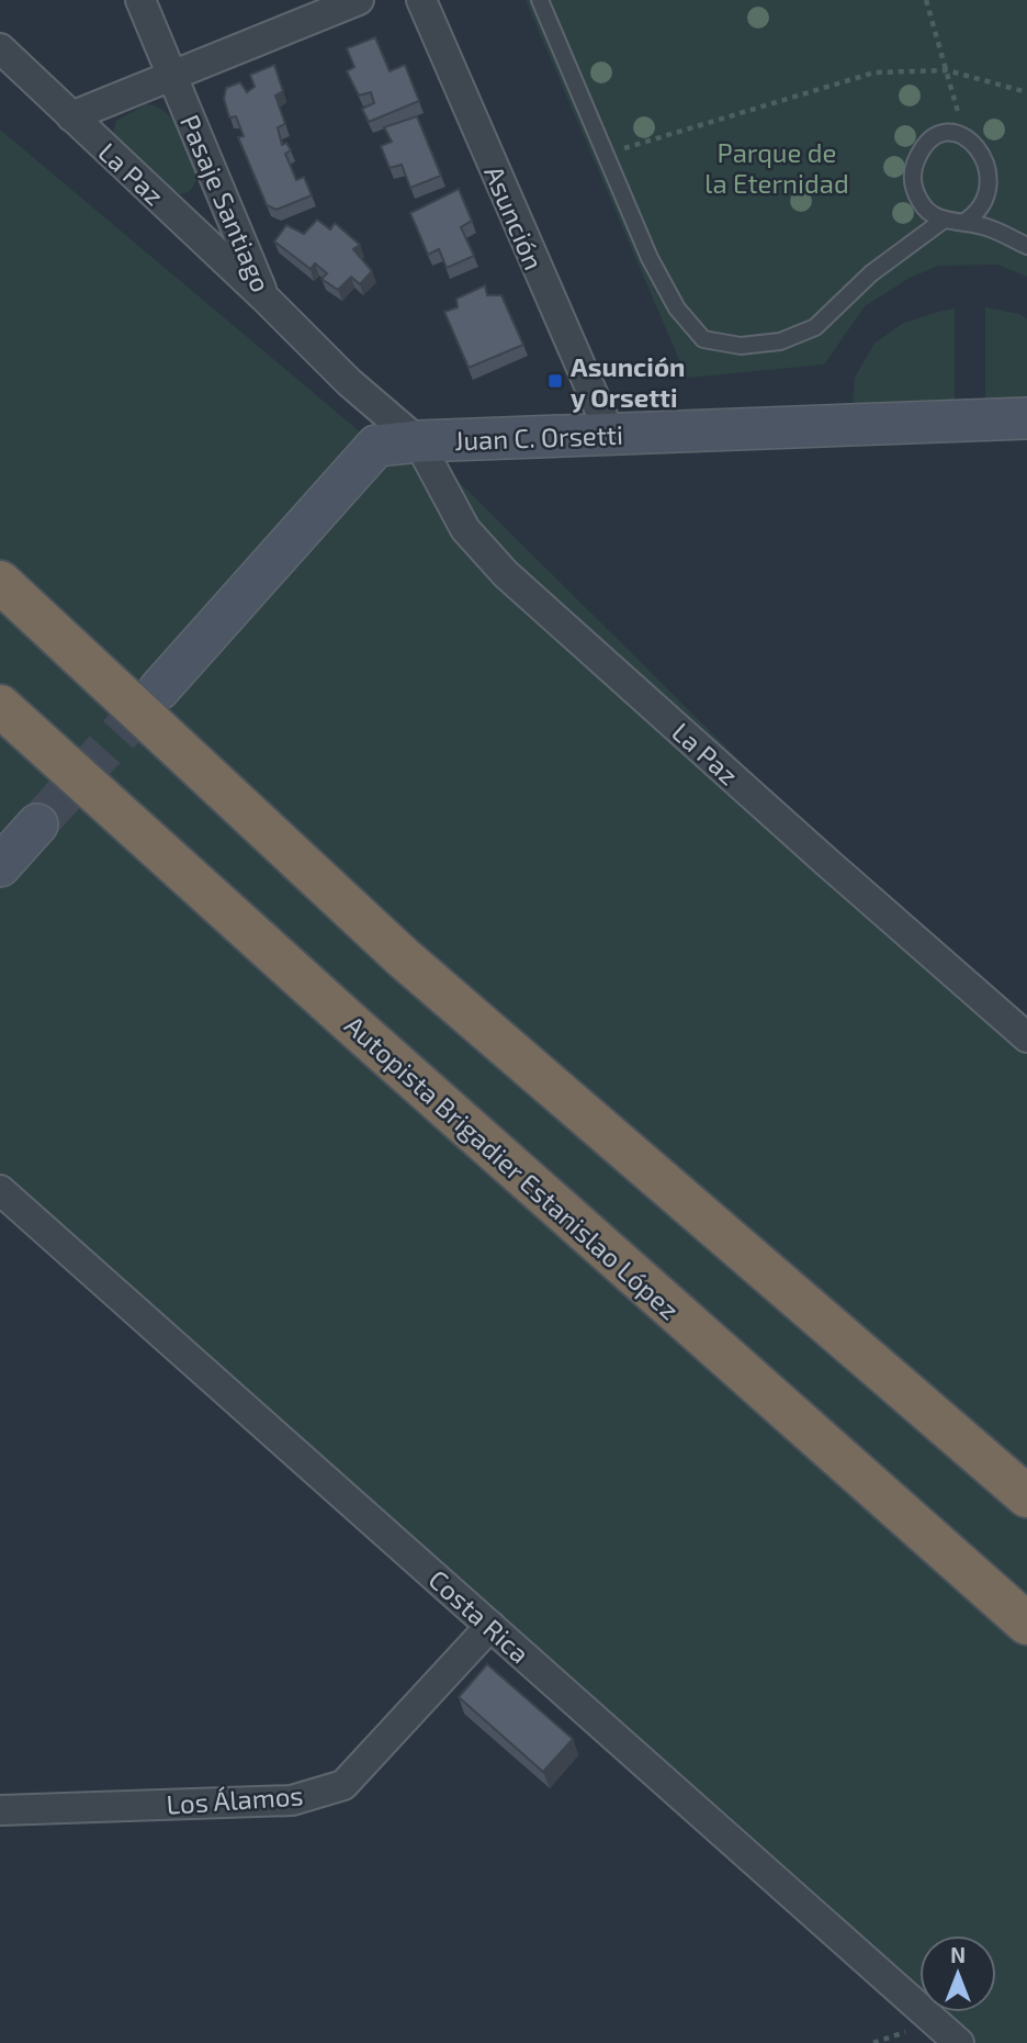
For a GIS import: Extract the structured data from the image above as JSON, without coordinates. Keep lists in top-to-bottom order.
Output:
{
  "streets": {
    "highway": ["Autopista Brigadier Estanislao López"],
    "street": [
      "La Paz",
      "Pasaje Santiago",
      "Asunción",
      "Juan C. Orsetti",
      "Costa Rica",
      "Los Álamos"
    ]
  },
  "crossings": [
    ["La Paz", "Pasaje Santiago"],
    ["La Paz", "Juan C. Orsetti"],
    ["Pasaje Santiago", "Juan C. Orsetti"],
    ["Asunción", "Juan C. Orsetti"],
    ["Costa Rica", "Los Álamos"]
  ],
  "parks": ["Parque de la Eternidad"],
  "places": {
    "transit": ["Asunción y Orsetti"]
  },
  "north": "top"
}
